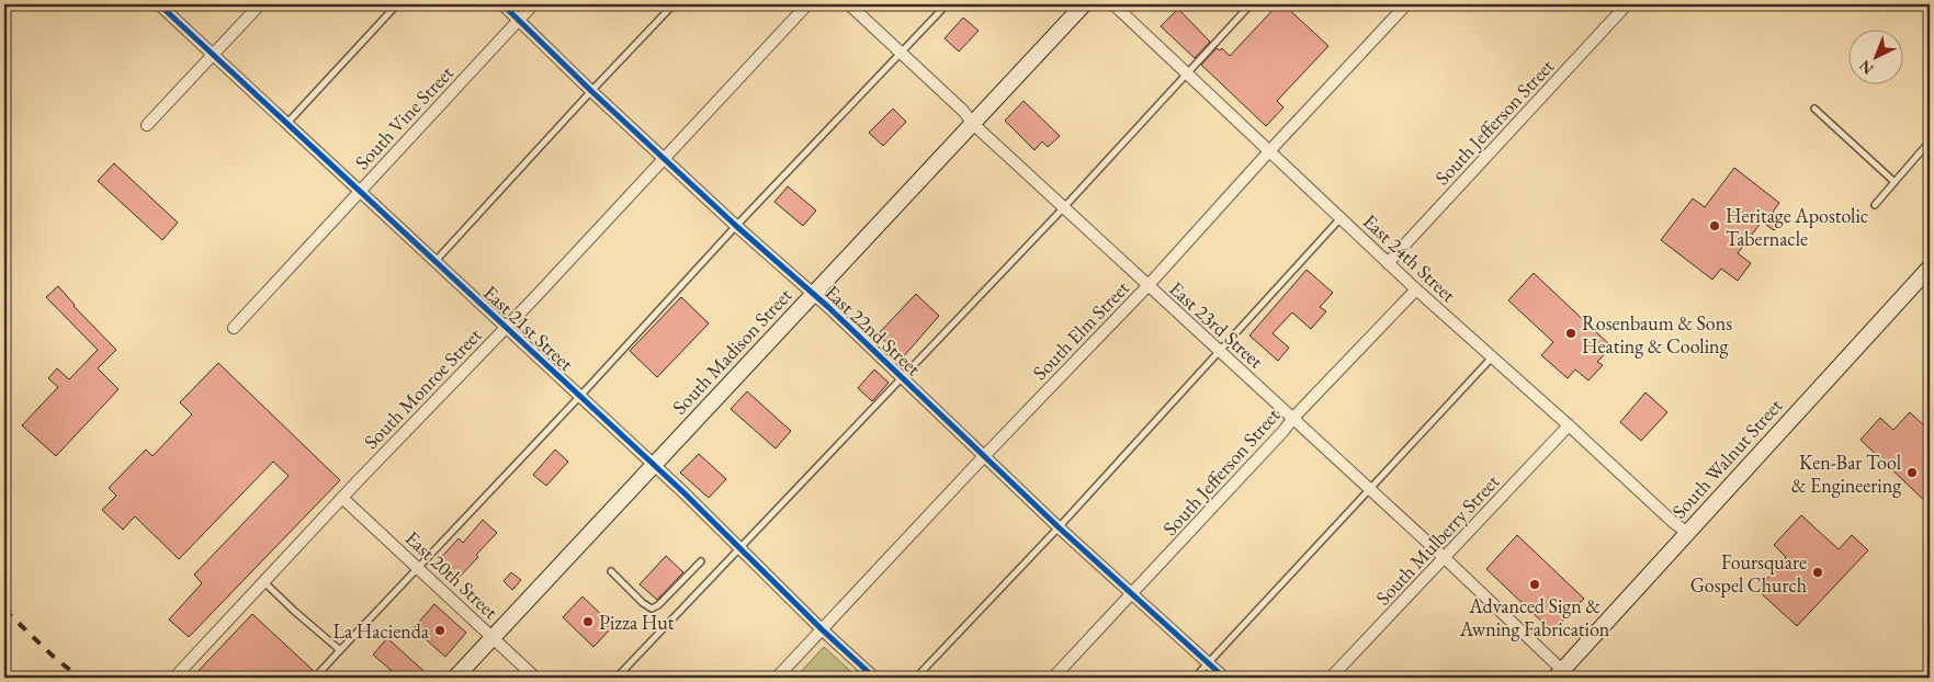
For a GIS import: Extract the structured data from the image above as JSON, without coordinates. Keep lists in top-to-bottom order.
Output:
{
  "streets": {
    "main road": ["South Madison Street", "South Walnut Street"],
    "street": [
      "South Vine Street",
      "South Jefferson Street",
      "East 24th Street",
      "East 23rd Street",
      "East 21st Street",
      "East 22nd Street",
      "South Elm Street",
      "South Monroe Street",
      "South Mulberry Street",
      "East 20th Street"
    ]
  },
  "crossings": [
    ["South Vine Street", "East 21st Street"],
    ["South Vine Street", "East 22nd Street"],
    ["South Jefferson Street", "East 24th Street"],
    ["South Jefferson Street", "East 23rd Street"],
    ["South Jefferson Street", "East 22nd Street"],
    ["East 24th Street", "South Elm Street"],
    ["East 24th Street", "South Walnut Street"],
    ["East 24th Street", "South Mulberry Street"],
    ["East 23rd Street", "South Elm Street"],
    ["East 23rd Street", "South Madison Street"],
    ["East 23rd Street", "South Walnut Street"],
    ["East 23rd Street", "South Mulberry Street"],
    ["East 21st Street", "South Elm Street"],
    ["East 21st Street", "South Madison Street"],
    ["East 21st Street", "South Monroe Street"],
    ["East 22nd Street", "South Elm Street"],
    ["East 22nd Street", "South Madison Street"],
    ["East 22nd Street", "South Monroe Street"],
    ["South Madison Street", "East 20th Street"],
    ["South Monroe Street", "East 20th Street"]
  ],
  "places": [
    "Heritage Apostolic Tabernacle",
    "Rosenbaum & Sons Heating & Cooling",
    "Ken-Bar Tool & Engineering",
    "Foursquare Gospel Church",
    "Advanced Sign & Awning Fabrication",
    "Pizza Hut",
    "La Hacienda"
  ],
  "north": "bottom left"
}
